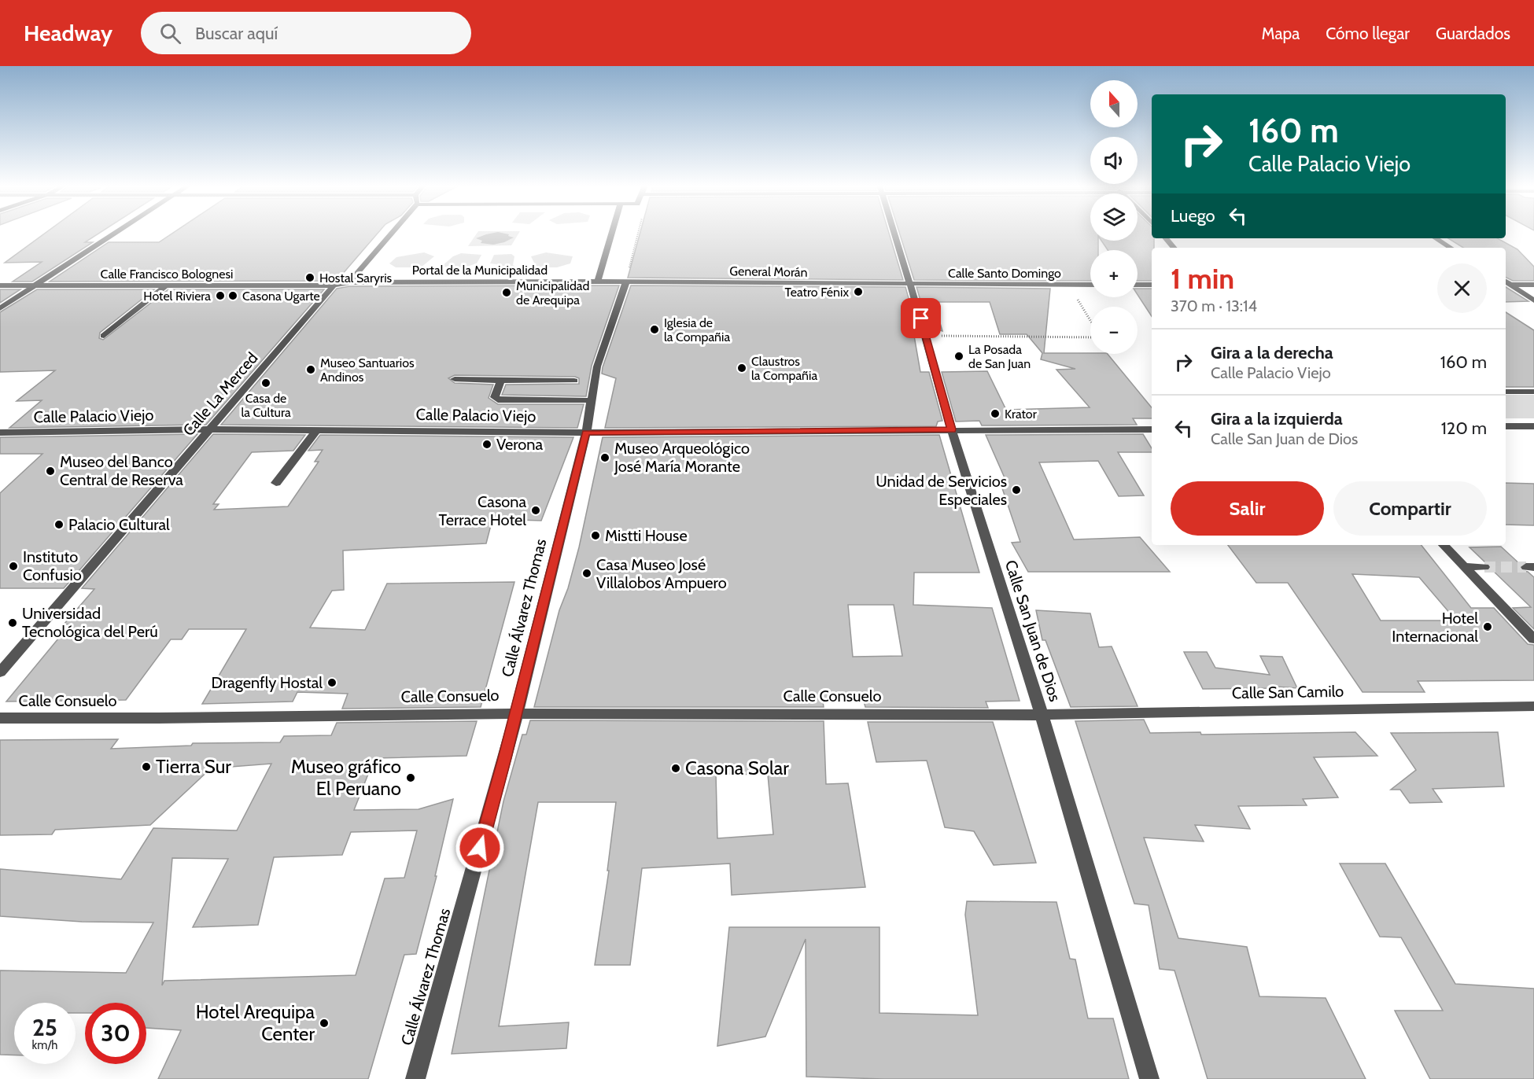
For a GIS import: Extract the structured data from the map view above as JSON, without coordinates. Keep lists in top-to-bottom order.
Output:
{
  "streets": {
    "street": [
      "Portal de la Municipalidad",
      "General Morán",
      "Calle Santo Domingo",
      "Calle Francisco Bolognesi",
      "Calle La Merced",
      "Calle Palacio Viejo",
      "Calle Álvarez Thomas",
      "Calle San Juan de Dios",
      "Calle San Camilo",
      "Calle Consuelo"
    ]
  },
  "crossings": [
    ["Portal de la Municipalidad", "General Morán"],
    ["Portal de la Municipalidad", "Calle Francisco Bolognesi"],
    ["Portal de la Municipalidad", "Calle La Merced"],
    ["Portal de la Municipalidad", "Calle Álvarez Thomas"],
    ["General Morán", "Calle Santo Domingo"],
    ["General Morán", "Calle Álvarez Thomas"],
    ["General Morán", "Calle San Juan de Dios"],
    ["Calle Santo Domingo", "Calle San Juan de Dios"],
    ["Calle Francisco Bolognesi", "Calle La Merced"],
    ["Calle La Merced", "Calle Palacio Viejo"],
    ["Calle Palacio Viejo", "Calle Álvarez Thomas"],
    ["Calle Palacio Viejo", "Calle San Juan de Dios"],
    ["Calle Álvarez Thomas", "Calle Consuelo"],
    ["Calle San Juan de Dios", "Calle San Camilo"],
    ["Calle San Juan de Dios", "Calle Consuelo"],
    ["Calle San Camilo", "Calle Consuelo"]
  ],
  "places": [
    "Hostal Saryris",
    "Teatro Fénix",
    "Municipalidad de Arequipa",
    "Hotel Riviera",
    "Casona Ugarte",
    "Iglesia de la Compañia",
    "La Posada de San Juan",
    "Claustros la Compañia",
    "Museo Santuarios Andinos",
    "Casa de la Cultura",
    "Krator",
    "Verona",
    "Museo Arqueológico José María Morante",
    "Museo del Banco Central de Reserva",
    "Unidad de Servicios Especiales",
    "Casona Terrace Hotel",
    "Palacio Cultural",
    "Mistti House",
    "Instituto Confusio",
    "Casa Museo José Villalobos Ampuero",
    "Universidad Tecnológica del Perú",
    "Hotel Internacional",
    "Dragenfly Hostal",
    "Tierra Sur",
    "Casona Solar",
    "Museo gráfico El Peruano",
    "Hotel Arequipa Center"
  ],
  "north": "top",
  "page": {
    "header": "Headway",
    "search": "Buscar aquí",
    "nav": ["Mapa", "Cómo llegar", "Guardados"],
    "map_buttons": ["+", "−"],
    "turn": ["160 m", "Calle Palacio Viejo"],
    "then": "Luego",
    "heading": ["1 min", "370 m · 13:14"],
    "list": [
      {
        "name": "Gira a la derecha",
        "note": "Calle Palacio Viejo",
        "value": "160 m"
      },
      {
        "name": "Gira a la izquierda",
        "note": "Calle San Juan de Dios",
        "value": "120 m"
      }
    ],
    "buttons": ["Salir", "Compartir"],
    "speed": "25 km/h",
    "limit": "30"
  }
}
